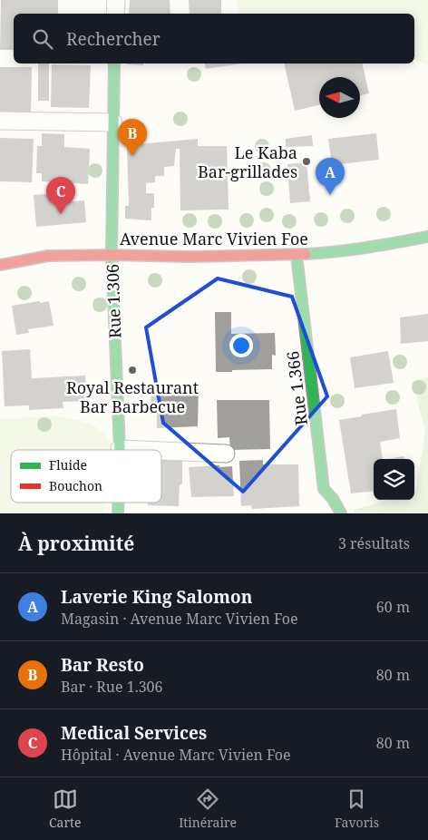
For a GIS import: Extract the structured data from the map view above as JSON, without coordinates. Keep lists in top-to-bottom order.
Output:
{
  "streets": {
    "street": ["Avenue Marc Vivien Foe", "Rue 1.306", "Rue 1.366"]
  },
  "crossings": [
    ["Avenue Marc Vivien Foe", "Rue 1.306"],
    ["Avenue Marc Vivien Foe", "Rue 1.366"]
  ],
  "places": ["Le Kaba Bar-grillades", "Royal Restaurant Bar Barbecue"],
  "legend": ["Fluide", "Bouchon"],
  "north": "left",
  "page": {
    "search": "Rechercher",
    "pins": ["B", "A", "C"],
    "heading": ["À proximité", "3 résultats"],
    "list": [
      {
        "mark": "A",
        "name": "Laverie King Salomon",
        "note": "Magasin · Avenue Marc Vivien Foe",
        "value": "60 m"
      },
      {
        "mark": "B",
        "name": "Bar Resto",
        "note": "Bar · Rue 1.306",
        "value": "80 m"
      },
      {
        "mark": "C",
        "name": "Medical Services",
        "note": "Hôpital · Avenue Marc Vivien Foe",
        "value": "80 m"
      }
    ],
    "nav": ["Carte", "Itinéraire", "Favoris"]
  }
}
